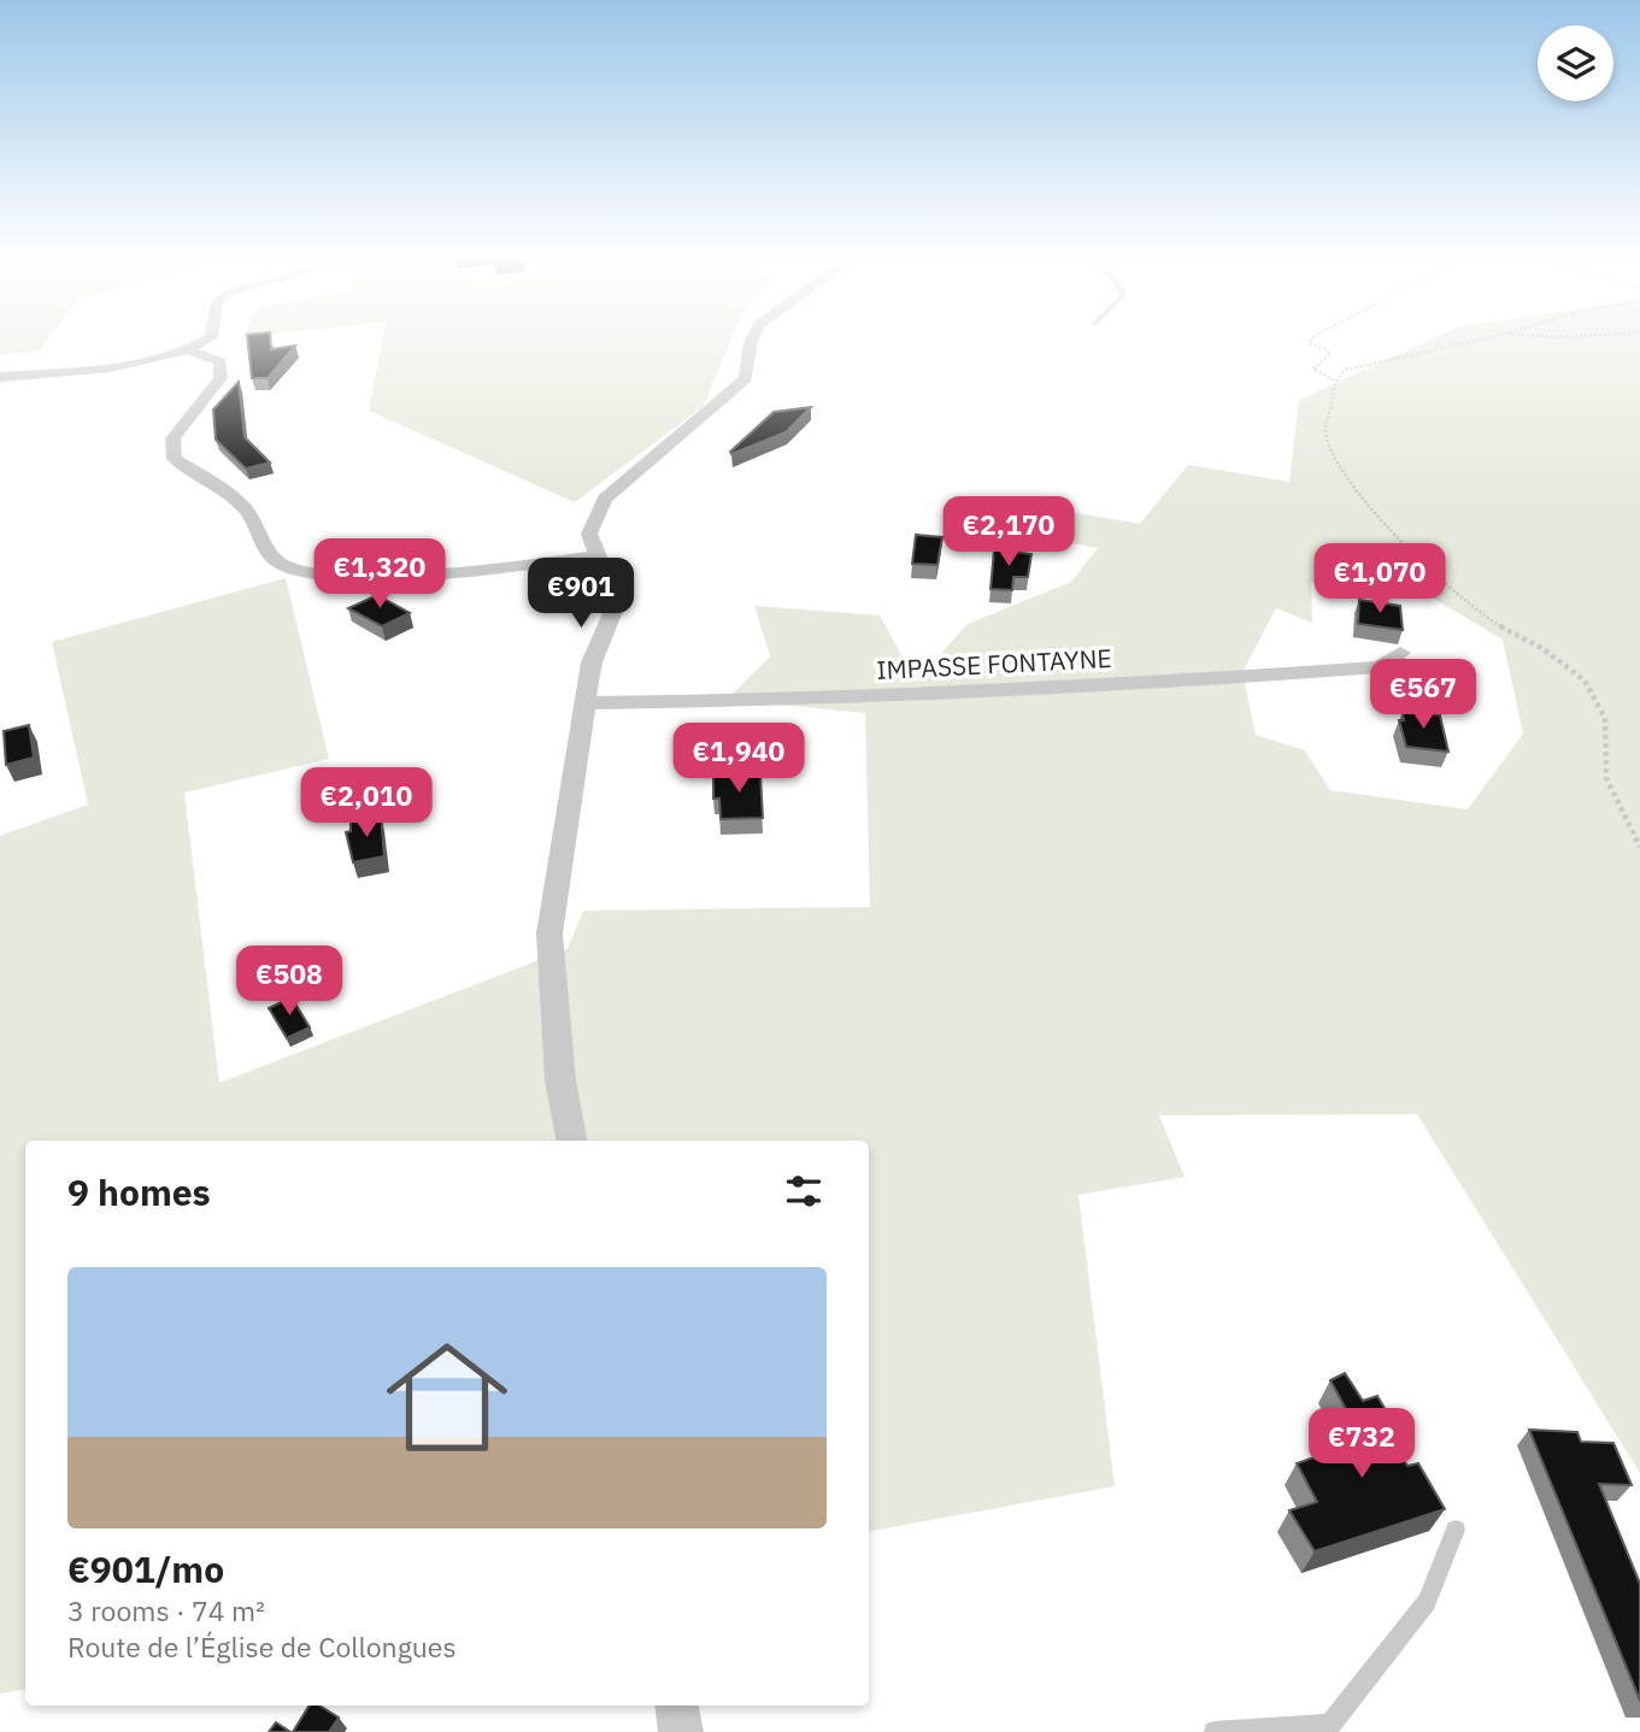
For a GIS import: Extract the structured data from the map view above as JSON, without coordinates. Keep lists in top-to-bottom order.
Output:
{
  "streets": {
    "street": ["IMPASSE FONTAYNE"]
  },
  "page": {
    "price": [
      "€2,170",
      "€1,320",
      "€1,070",
      "€901",
      "€567",
      "€1,940",
      "€2,010",
      "€508",
      "€732"
    ],
    "heading": "9 homes",
    "list": [
      {
        "name": "€901/mo",
        "note": "3 rooms · 74 m² · Route de l’Église de Collongues"
      }
    ]
  }
}
